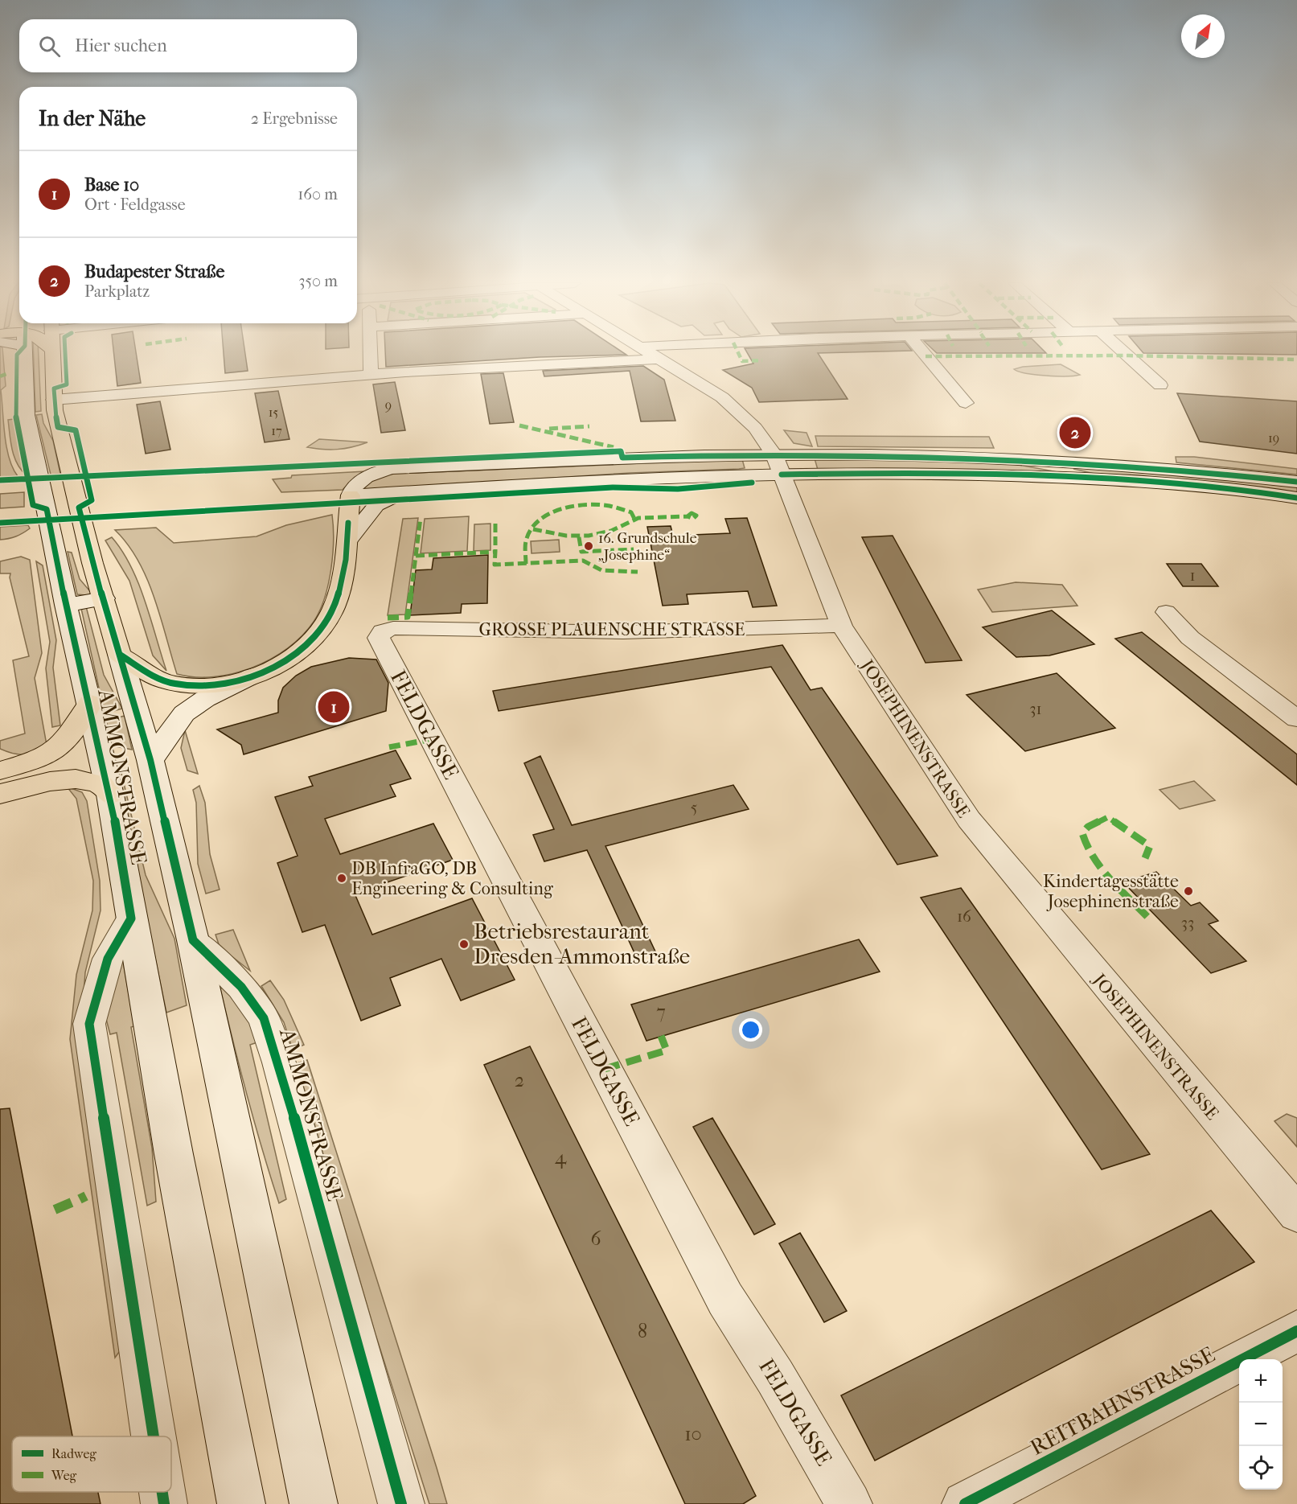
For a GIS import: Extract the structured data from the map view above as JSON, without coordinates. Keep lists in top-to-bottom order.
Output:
{
  "streets": {
    "main road": ["AMMONSTRASSE"],
    "street": [
      "GROSSE PLAUENSCHE STRASSE",
      "FELDGASSE",
      "JOSEPHINENSTRASSE",
      "REITBAHNSTRASSE"
    ]
  },
  "crossings": [
    ["GROSSE PLAUENSCHE STRASSE", "FELDGASSE"],
    ["GROSSE PLAUENSCHE STRASSE", "JOSEPHINENSTRASSE"]
  ],
  "places": [
    "16. Grundschule „Josephine“",
    "DB InfraGO, DB Engineering & Consulting",
    "Kindertagesstätte Josephinenstraße",
    "Betriebsrestaurant Dresden-Ammonstraße"
  ],
  "house_numbers": [
    "9",
    "15",
    "17",
    "19",
    "1",
    "31",
    "5",
    "16",
    "33",
    "7",
    "2",
    "4",
    "6",
    "8",
    "10"
  ],
  "legend": ["Radweg", "Weg"],
  "north": "top right",
  "page": {
    "search": "Hier suchen",
    "heading": ["In der Nähe", "2 Ergebnisse"],
    "list": [
      {
        "mark": "1",
        "name": "Base 10",
        "note": "Ort · Feldgasse",
        "value": "160 m"
      },
      {
        "mark": "2",
        "name": "Budapester Straße",
        "note": "Parkplatz",
        "value": "350 m"
      }
    ],
    "pins": ["2", "1"],
    "map_buttons": ["+", "−"]
  }
}
